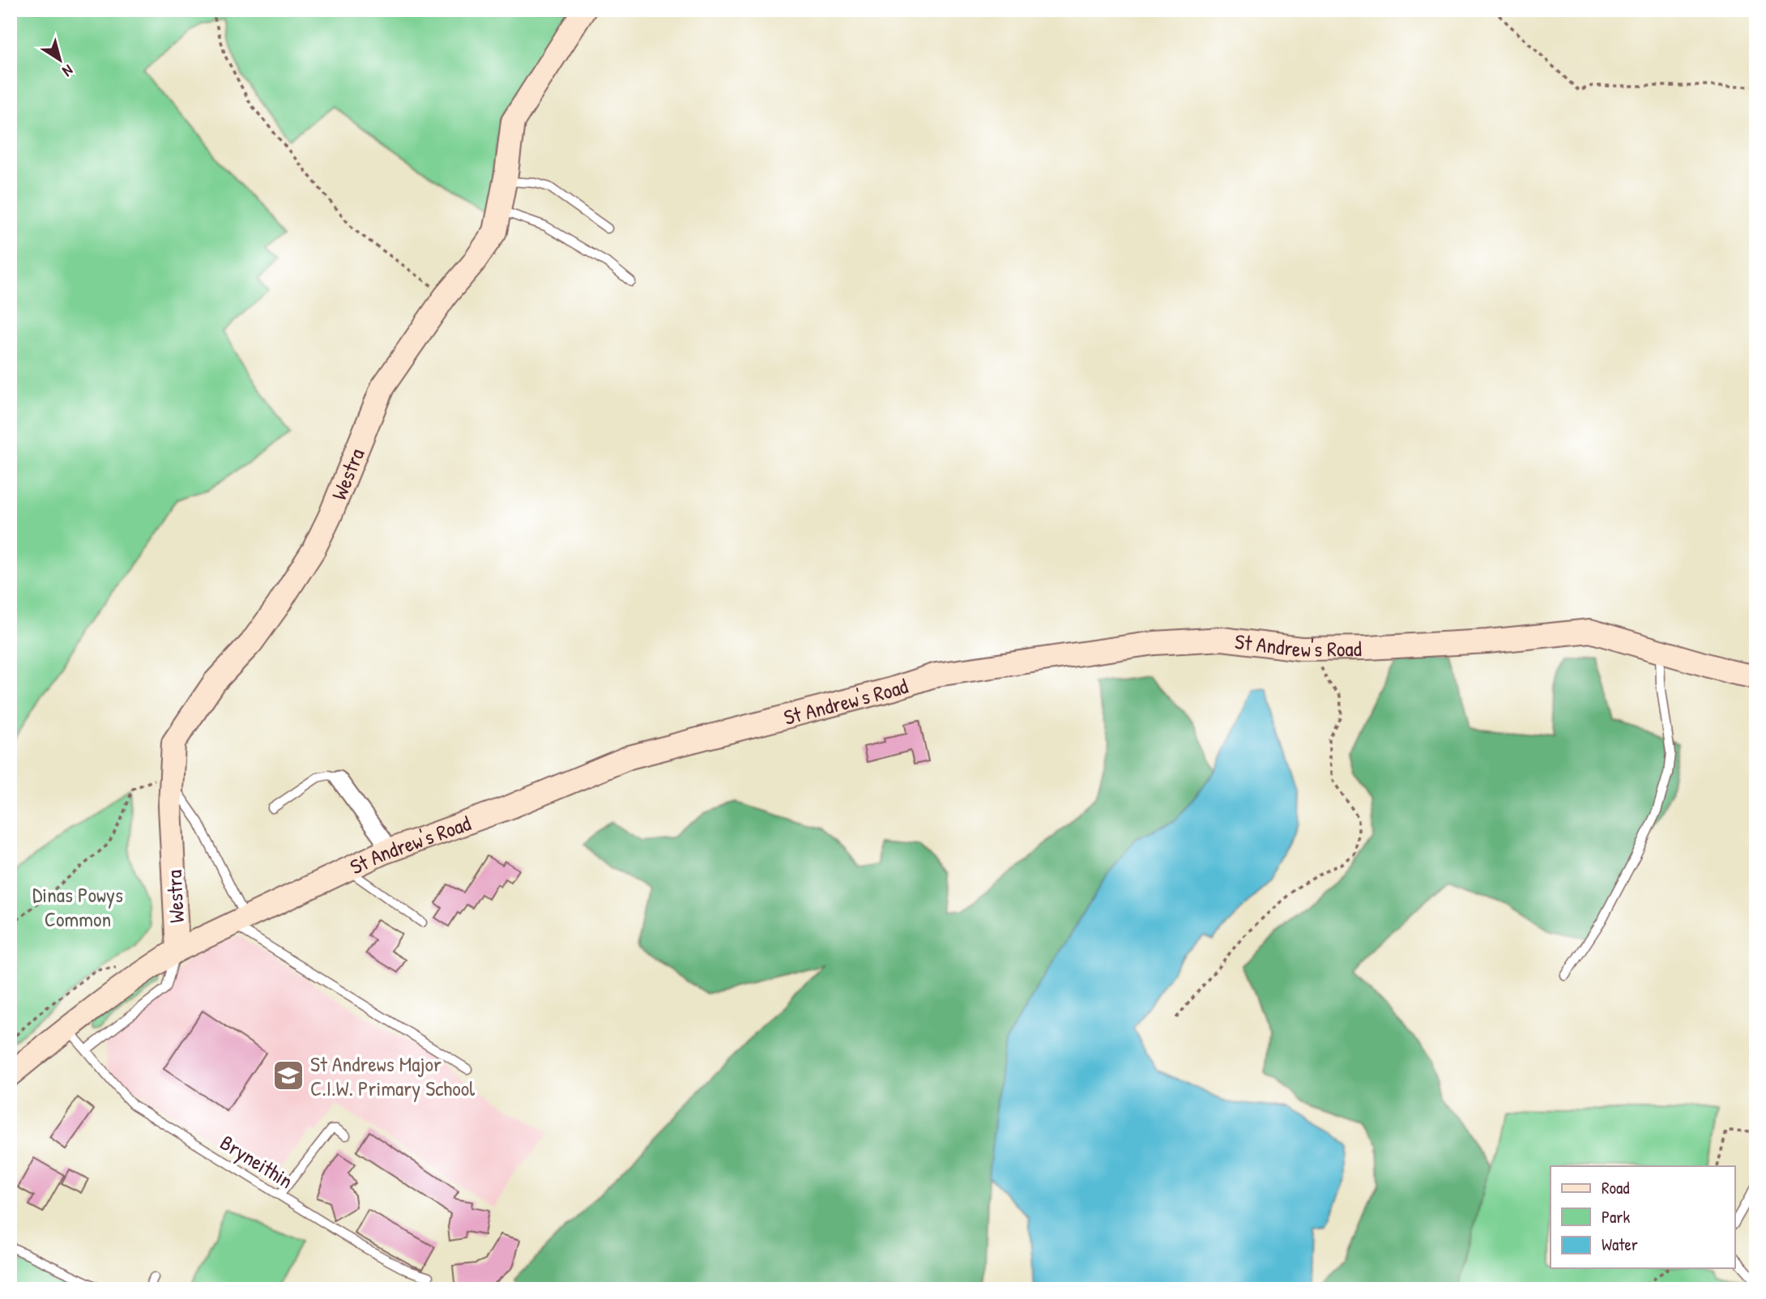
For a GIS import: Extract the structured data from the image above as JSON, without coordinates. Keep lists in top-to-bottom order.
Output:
{
  "streets": {
    "street": ["Westra", "St Andrew's Road"],
    "lane": ["Bryneithin"]
  },
  "crossings": [
    ["Westra", "St Andrew's Road"],
    ["St Andrew's Road", "Bryneithin"]
  ],
  "parks": ["Dinas Powys Common"],
  "places": {
    "school or university": ["St Andrews Major C.I.W. Primary School"]
  },
  "legend": ["Road", "Park", "Water"],
  "north": "bottom right"
}
